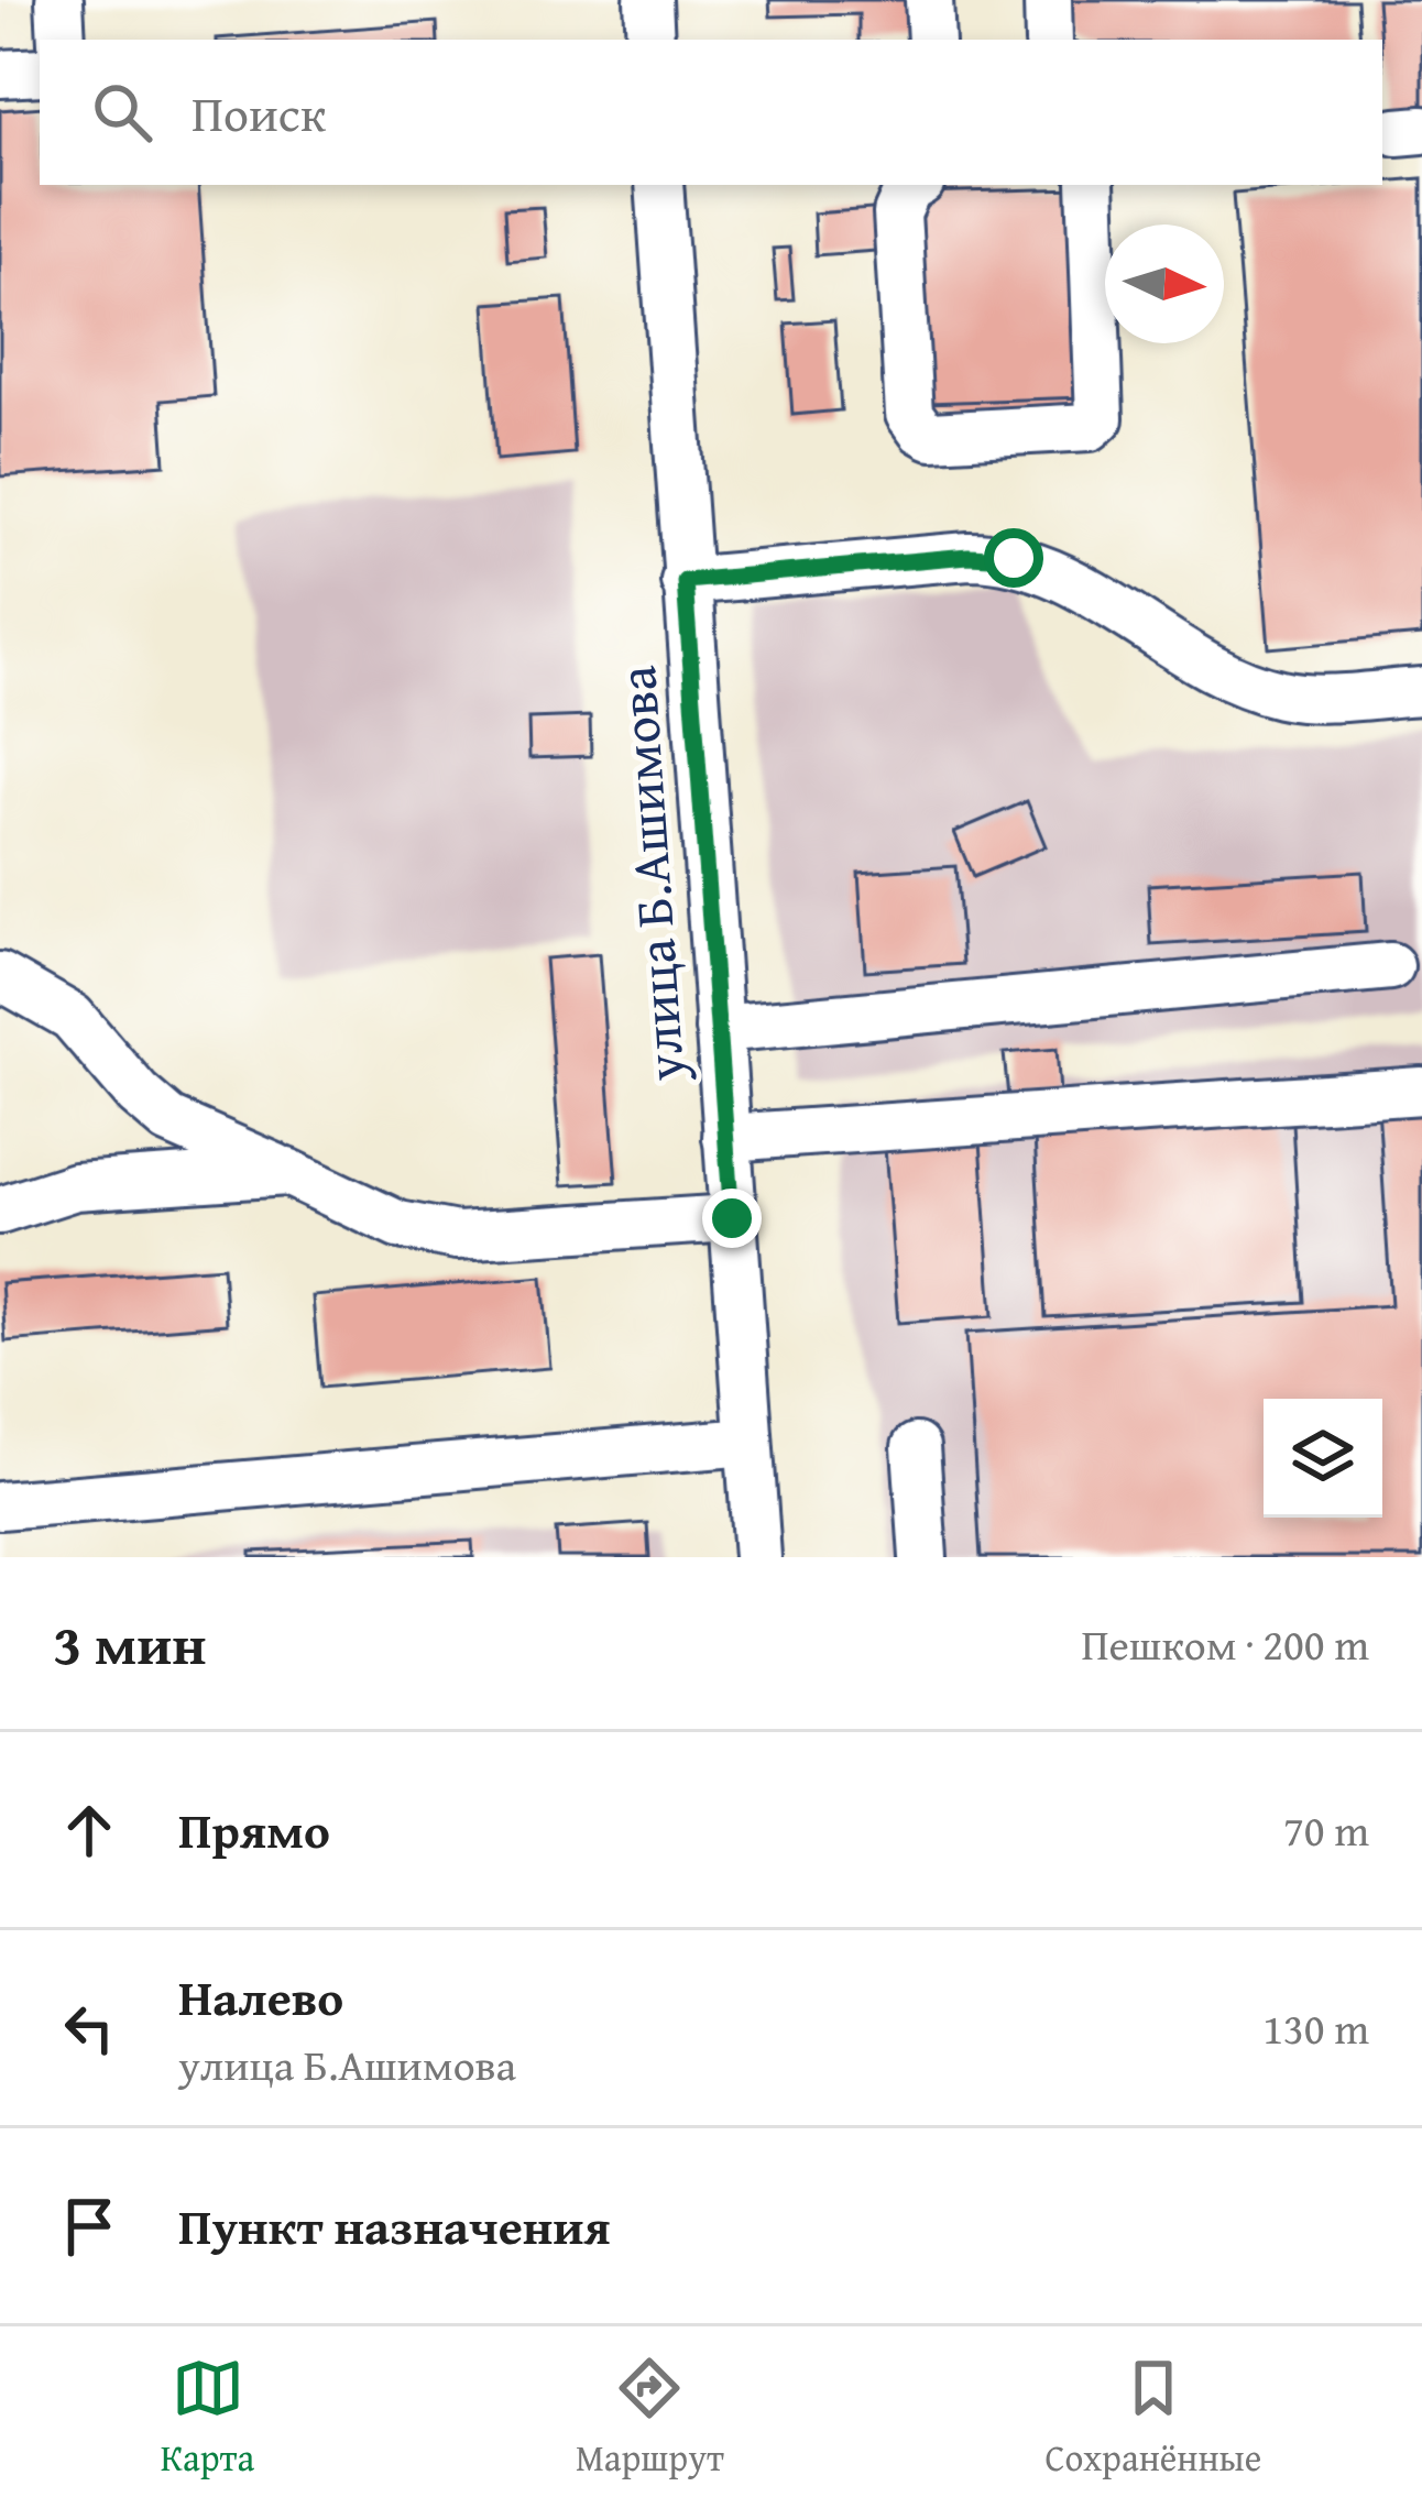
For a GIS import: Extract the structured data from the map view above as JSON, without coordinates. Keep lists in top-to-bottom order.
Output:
{
  "streets": {
    "street": ["улица Б.Ашимова"]
  },
  "north": "right",
  "page": {
    "search": "Поиск",
    "heading": ["3 мин", "Пешком · 200 m"],
    "list": [
      ["Прямо", "70 m"],
      ["Налево", "улица Б.Ашимова", "130 m"],
      "Пункт назначения"
    ],
    "nav": ["Карта", "Маршрут", "Сохранённые"]
  }
}
